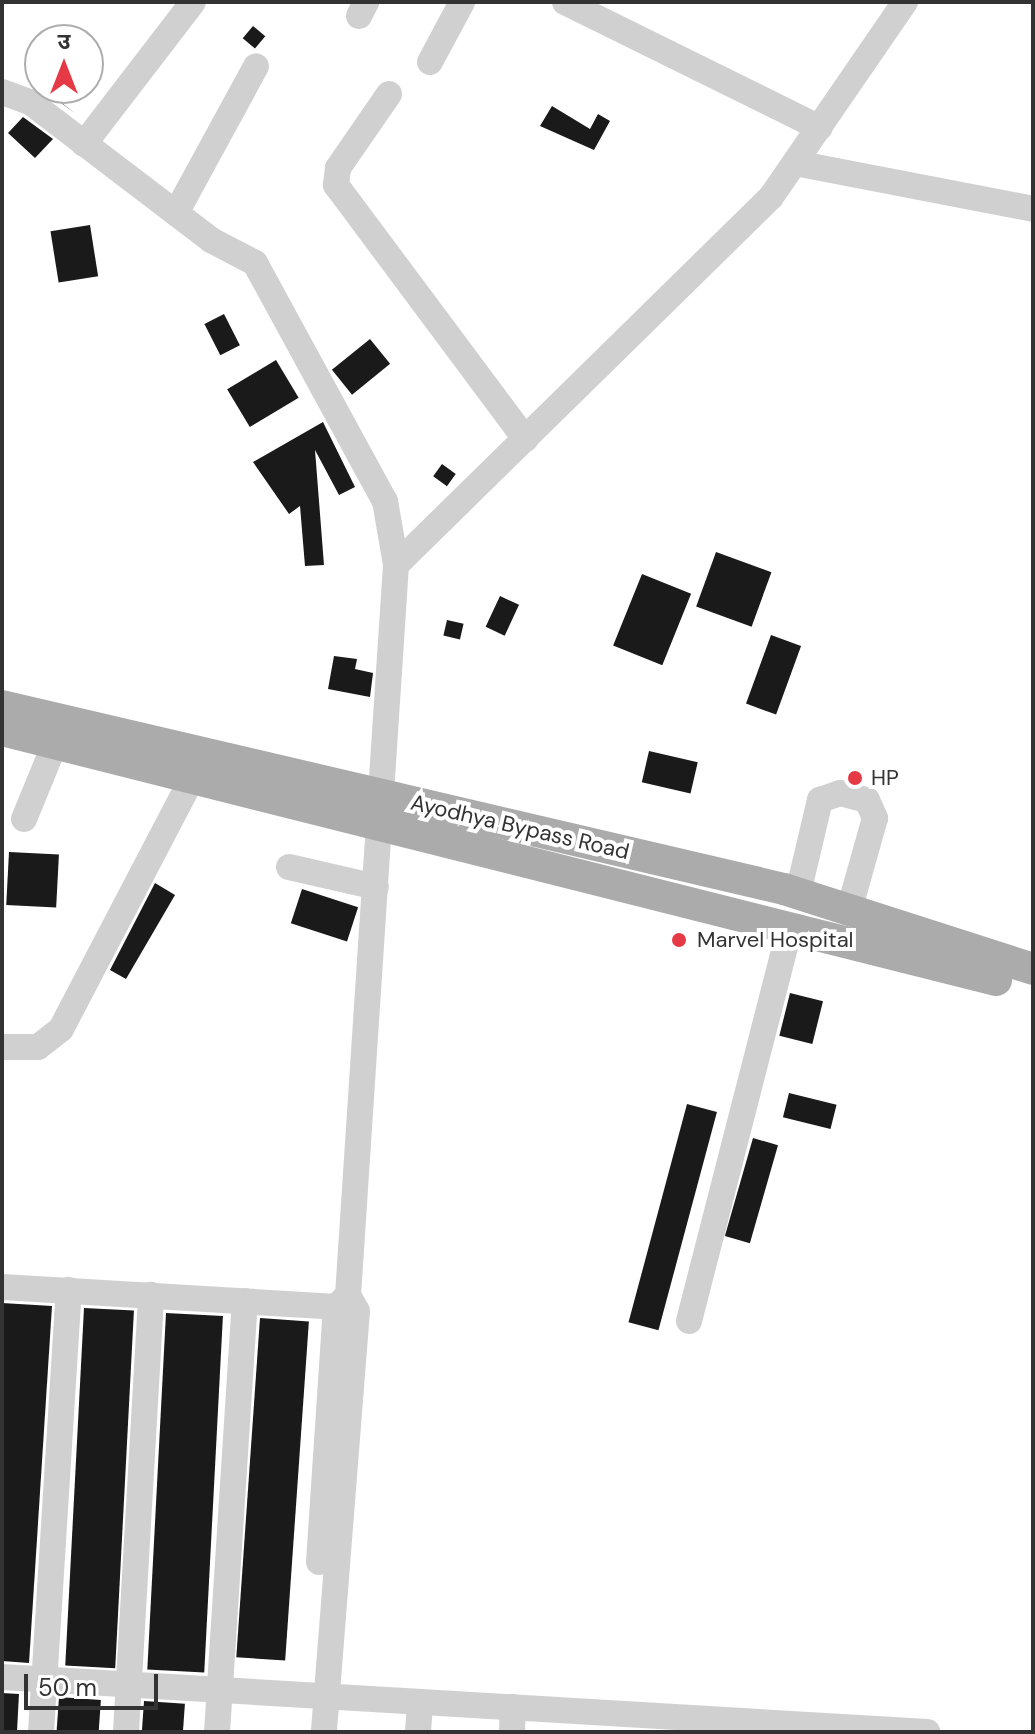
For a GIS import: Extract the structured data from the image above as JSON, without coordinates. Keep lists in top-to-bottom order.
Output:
{
  "streets": {
    "main road": ["Ayodhya Bypass Road"]
  },
  "places": ["HP", "Marvel Hospital"],
  "scale_bar": "50 m",
  "north": "top"
}
